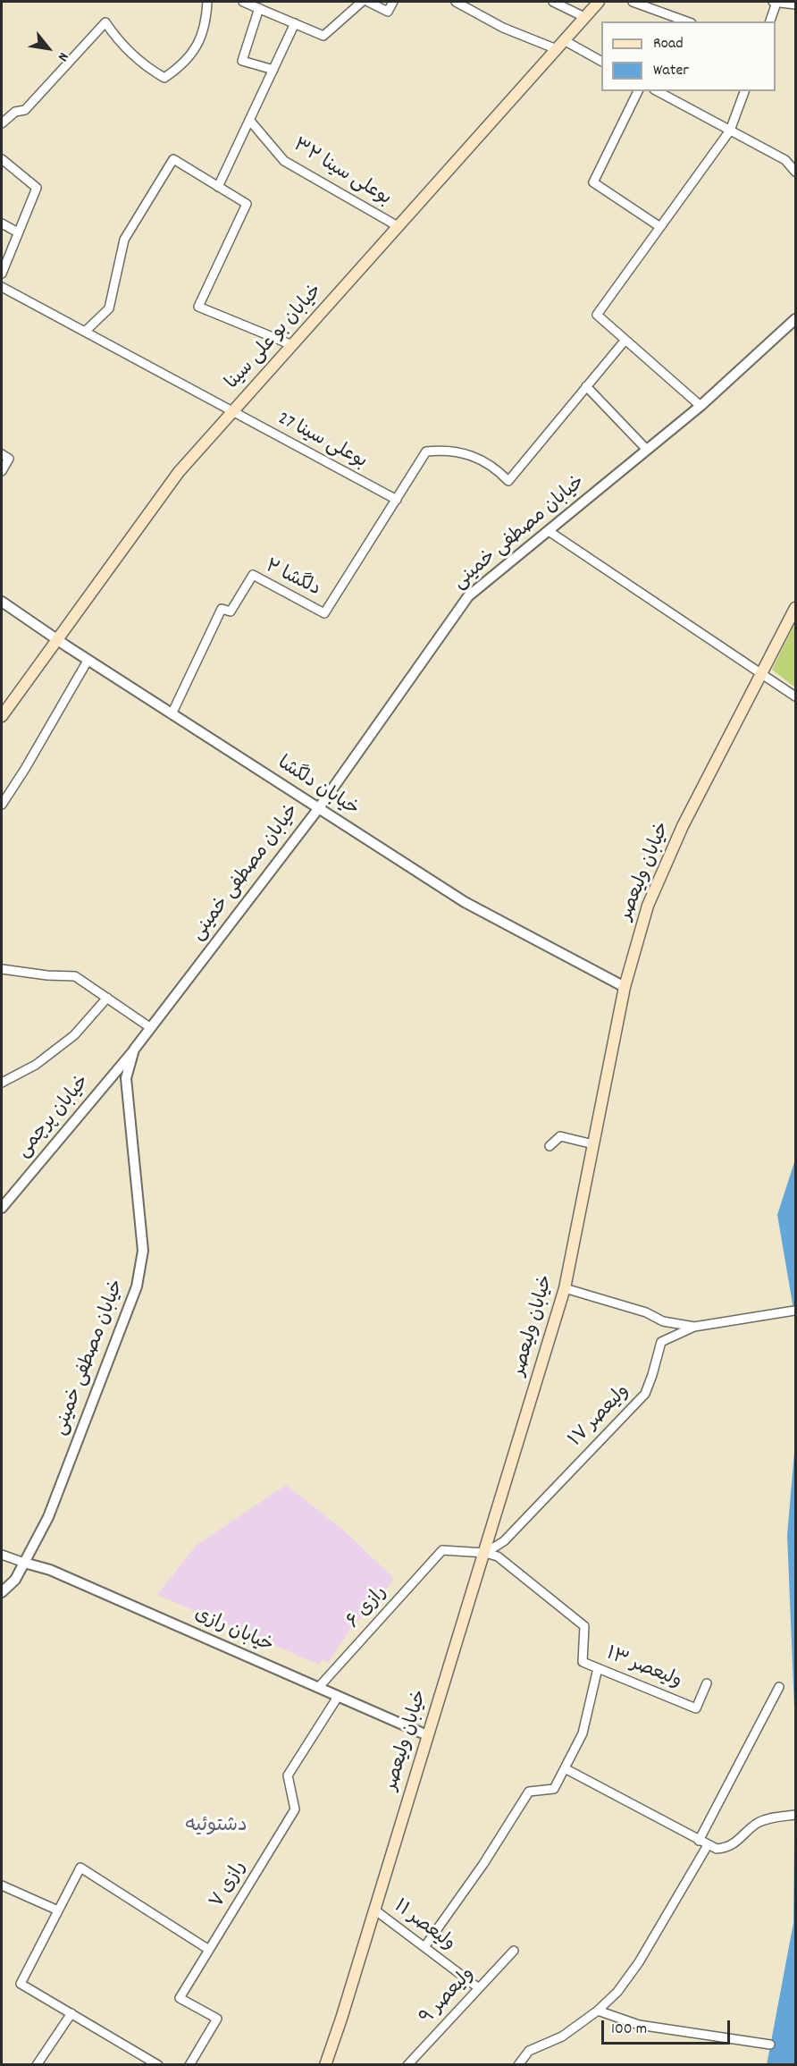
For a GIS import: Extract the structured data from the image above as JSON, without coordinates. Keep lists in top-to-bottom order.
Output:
{
  "streets": {
    "main road": ["خیابان بو علی سینا", "خیابان ولیعصر"],
    "street": [
      "بوعلی سینا ۳۲",
      "بوعلی سینا 27",
      "خیابان مصطفی خمینی",
      "دلگشا ۲",
      "خیابان دلگشا",
      "خیابان پرچمی",
      "ولیعصر ۱۷",
      "رازی ۶",
      "خیابان رازی",
      "ولیعصر ۱۳",
      "رازی ۷",
      "ولیعصر ۱۱",
      "ولیعصر ۹"
    ]
  },
  "crossings": [
    ["بوعلی سینا ۳۲", "خیابان بو علی سینا"],
    ["خیابان بو علی سینا", "بوعلی سینا 27"],
    ["خیابان بو علی سینا", "خیابان دلگشا"],
    ["بوعلی سینا 27", "دلگشا ۲"],
    ["خیابان مصطفی خمینی", "خیابان دلگشا"],
    ["خیابان مصطفی خمینی", "خیابان پرچمی"],
    ["خیابان مصطفی خمینی", "خیابان رازی"],
    ["دلگشا ۲", "خیابان دلگشا"],
    ["خیابان دلگشا", "خیابان ولیعصر"],
    ["خیابان ولیعصر", "ولیعصر ۱۷"],
    ["خیابان ولیعصر", "رازی ۶"],
    ["خیابان ولیعصر", "خیابان رازی"],
    ["خیابان ولیعصر", "ولیعصر ۱۳"],
    ["خیابان ولیعصر", "ولیعصر ۱۱"],
    ["ولیعصر ۱۷", "رازی ۶"],
    ["ولیعصر ۱۷", "ولیعصر ۱۳"],
    ["رازی ۶", "خیابان رازی"],
    ["رازی ۶", "ولیعصر ۱۳"],
    ["خیابان رازی", "رازی ۷"],
    ["ولیعصر ۱۱", "ولیعصر ۹"]
  ],
  "districts": ["دشتوئیه"],
  "legend": ["Road", "Water"],
  "scale_bar": "100 m",
  "north": "bottom right"
}
